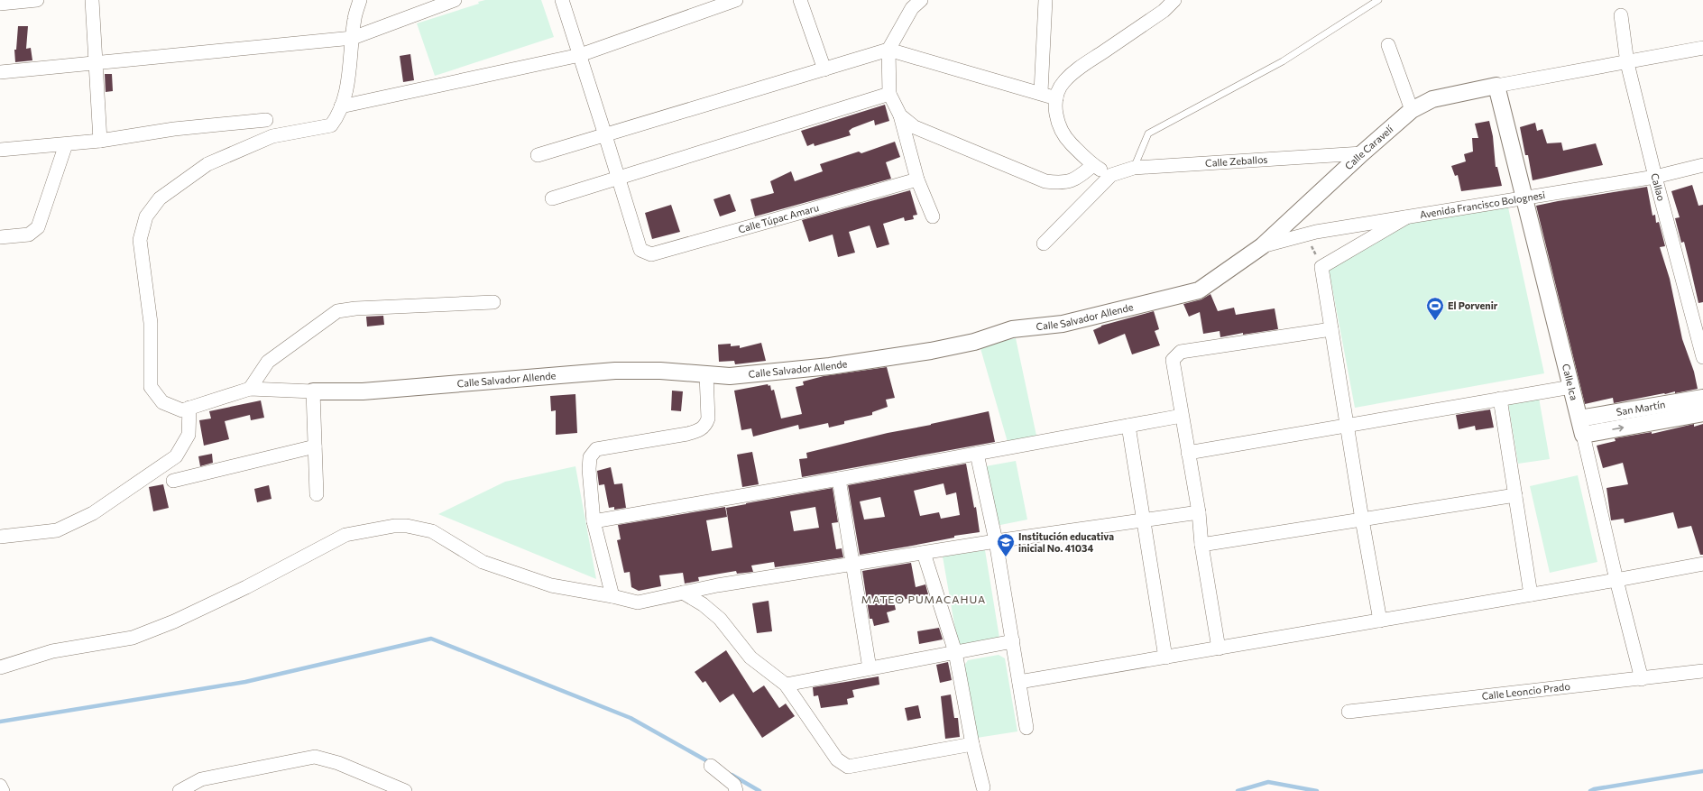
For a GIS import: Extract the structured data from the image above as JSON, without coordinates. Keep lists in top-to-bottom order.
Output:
{
  "streets": {
    "street": [
      "Calle Caravelí",
      "Calle Zeballos",
      "Callao",
      "Avenida Francisco Bolognesi",
      "Calle Túpac Amaru",
      "Calle Salvador Allende",
      "Calle Ica",
      "San Martín",
      "Calle Leoncio Prado"
    ]
  },
  "crossings": [
    ["Calle Caravelí", "Calle Zeballos"],
    ["Calle Caravelí", "Avenida Francisco Bolognesi"],
    ["Calle Caravelí", "Calle Salvador Allende"],
    ["Calle Caravelí", "Calle Ica"],
    ["Callao", "Avenida Francisco Bolognesi"],
    ["Avenida Francisco Bolognesi", "Calle Salvador Allende"],
    ["Avenida Francisco Bolognesi", "Calle Ica"],
    ["Calle Ica", "San Martín"],
    ["Calle Ica", "Calle Leoncio Prado"]
  ],
  "districts": ["MATEO PUMACAHUA"],
  "places": {
    "sports": ["El Porvenir"],
    "school or university": ["Institución educativa inicial No. 41034"]
  }
}
